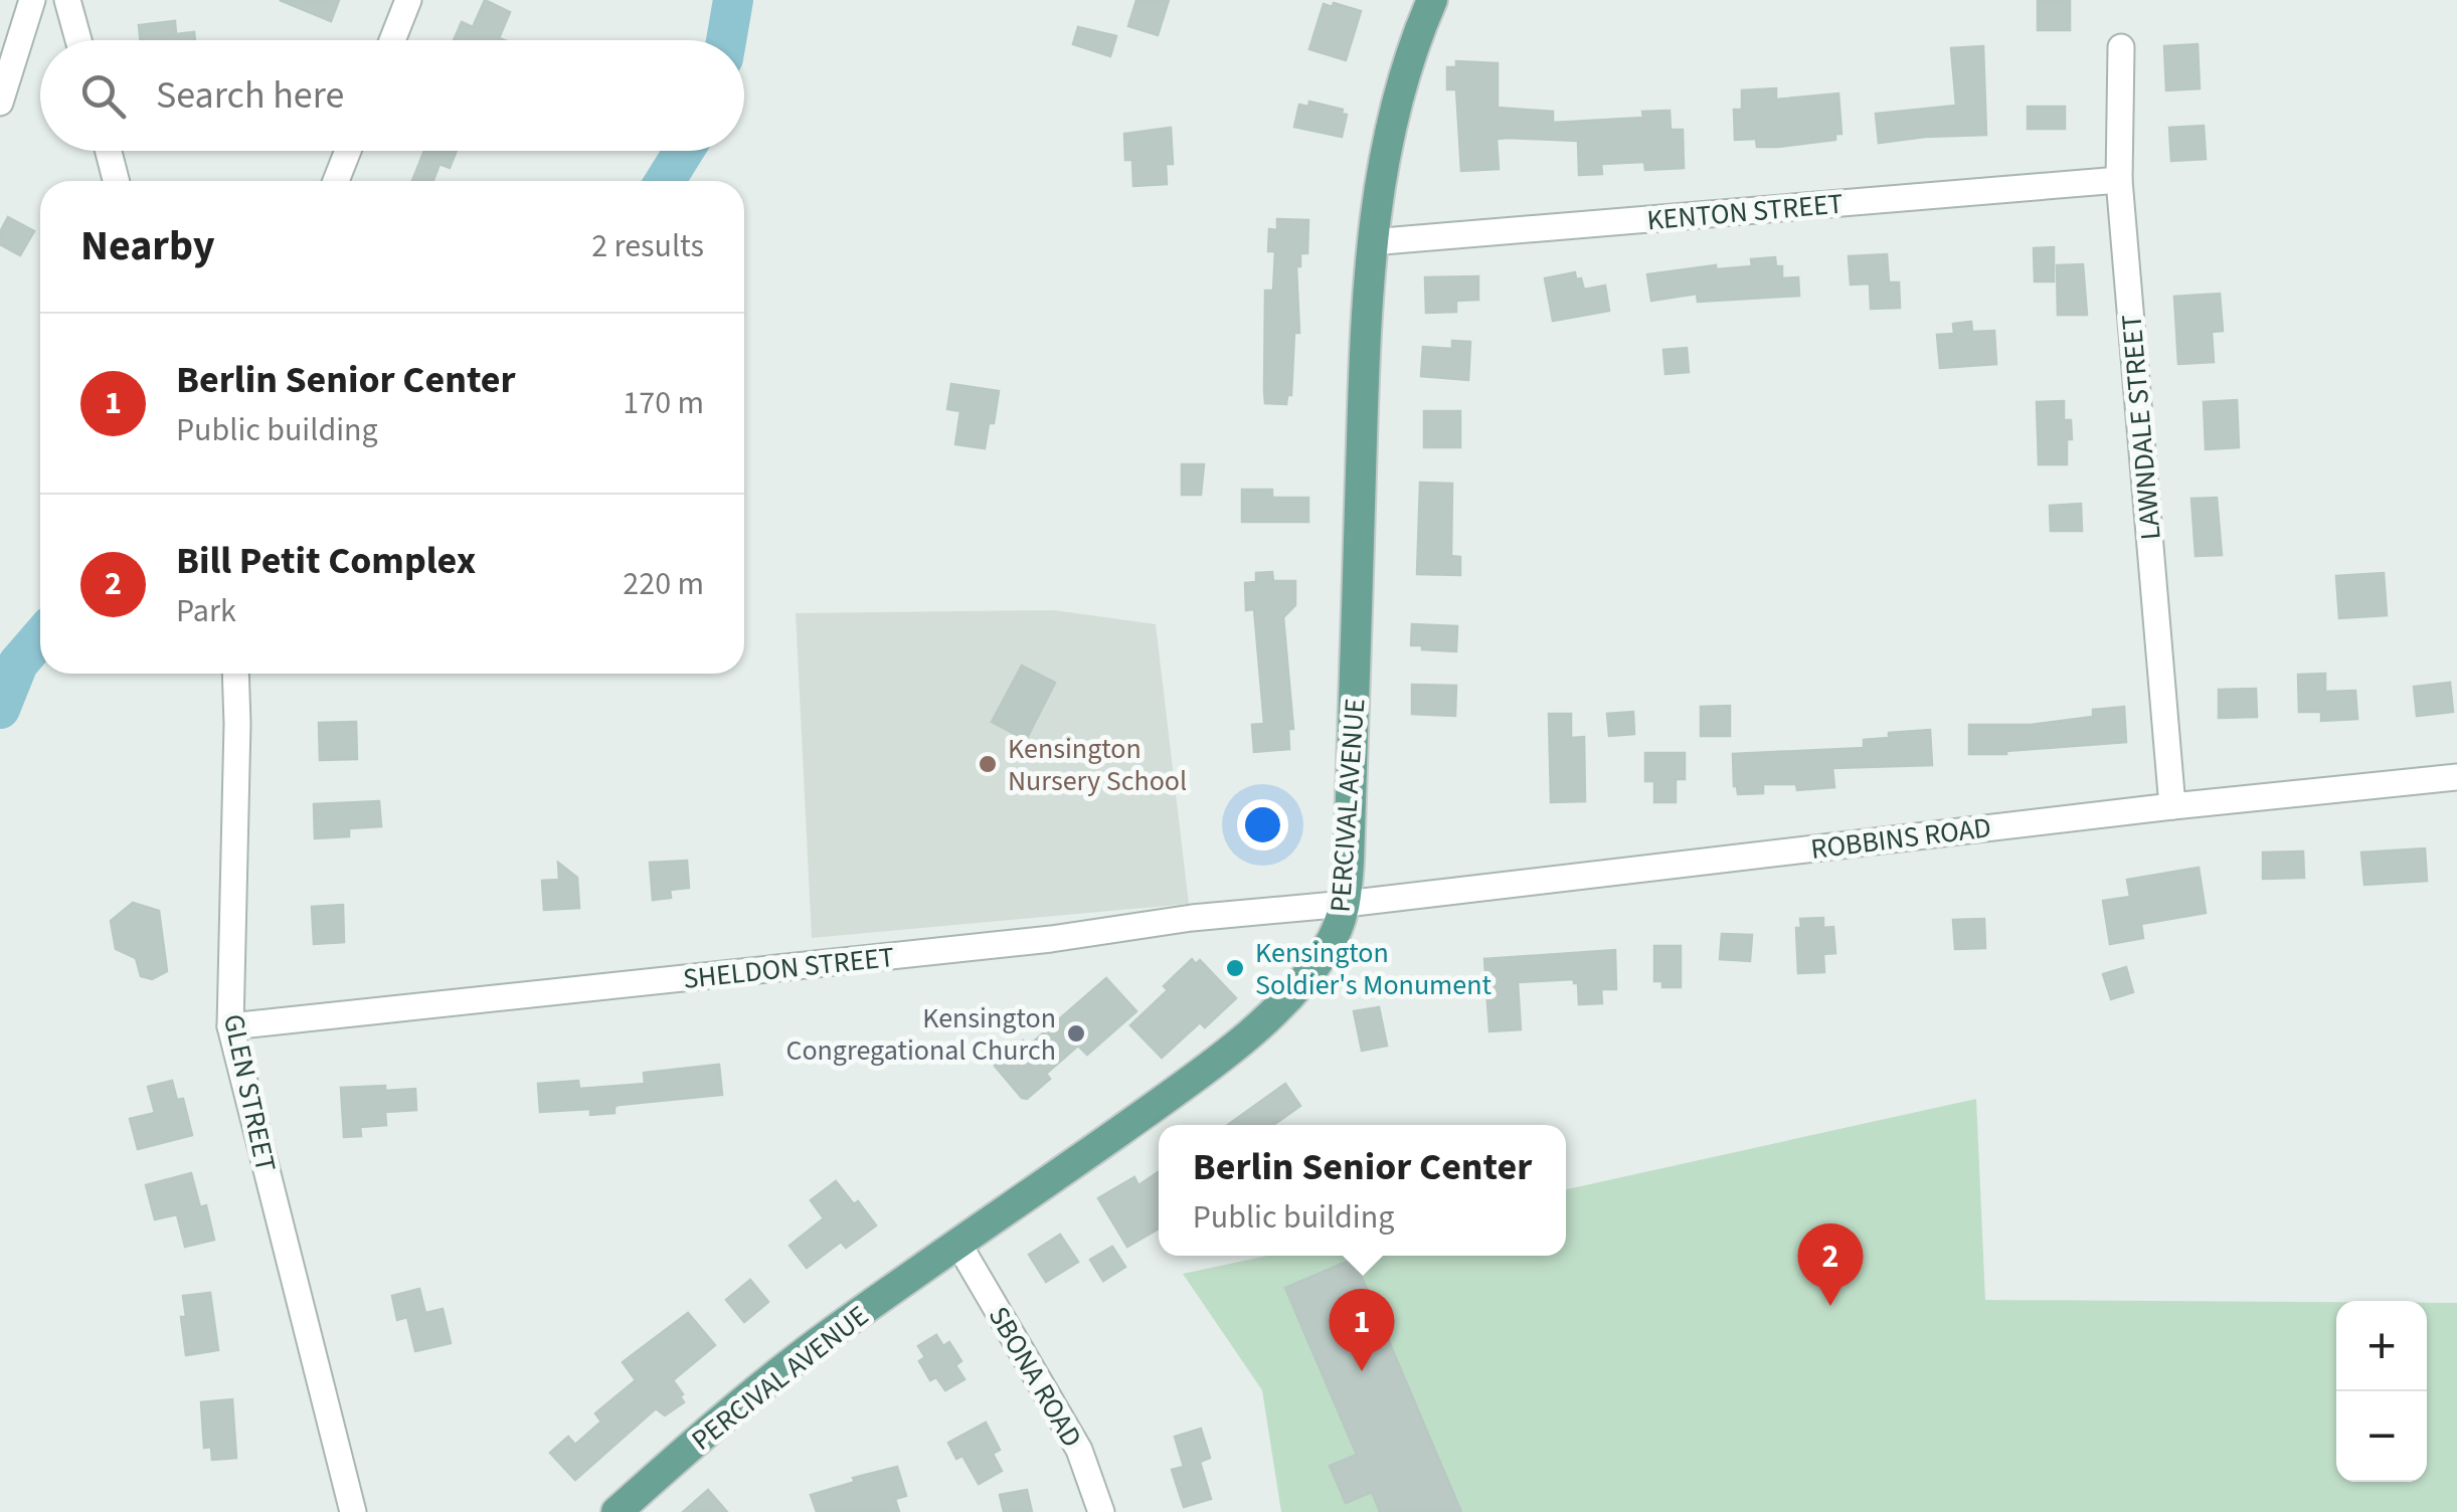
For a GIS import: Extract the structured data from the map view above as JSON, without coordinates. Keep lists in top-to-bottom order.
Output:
{
  "streets": {
    "main road": ["PERCIVAL AVENUE"],
    "street": [
      "KENTON STREET",
      "LAWNDALE STREET",
      "ROBBINS ROAD",
      "SHELDON STREET",
      "GLEN STREET",
      "SBONA ROAD"
    ]
  },
  "crossings": [
    ["KENTON STREET", "LAWNDALE STREET"],
    ["KENTON STREET", "PERCIVAL AVENUE"],
    ["LAWNDALE STREET", "ROBBINS ROAD"],
    ["PERCIVAL AVENUE", "ROBBINS ROAD"],
    ["PERCIVAL AVENUE", "SHELDON STREET"],
    ["PERCIVAL AVENUE", "SBONA ROAD"],
    ["ROBBINS ROAD", "SHELDON STREET"],
    ["SHELDON STREET", "GLEN STREET"]
  ],
  "places": ["Kensington Nursery School", "Kensington Soldier's Monument", "Kensington Congregational Church"],
  "page": {
    "search": "Search here",
    "heading": ["Nearby", "2 results"],
    "list": [
      {
        "mark": "1",
        "name": "Berlin Senior Center",
        "note": "Public building",
        "value": "170 m"
      },
      {
        "mark": "2",
        "name": "Bill Petit Complex",
        "note": "Park",
        "value": "220 m"
      }
    ],
    "popup": ["Berlin Senior Center", "Public building"],
    "pins": ["2", "1"],
    "map_buttons": ["+", "−"]
  }
}
